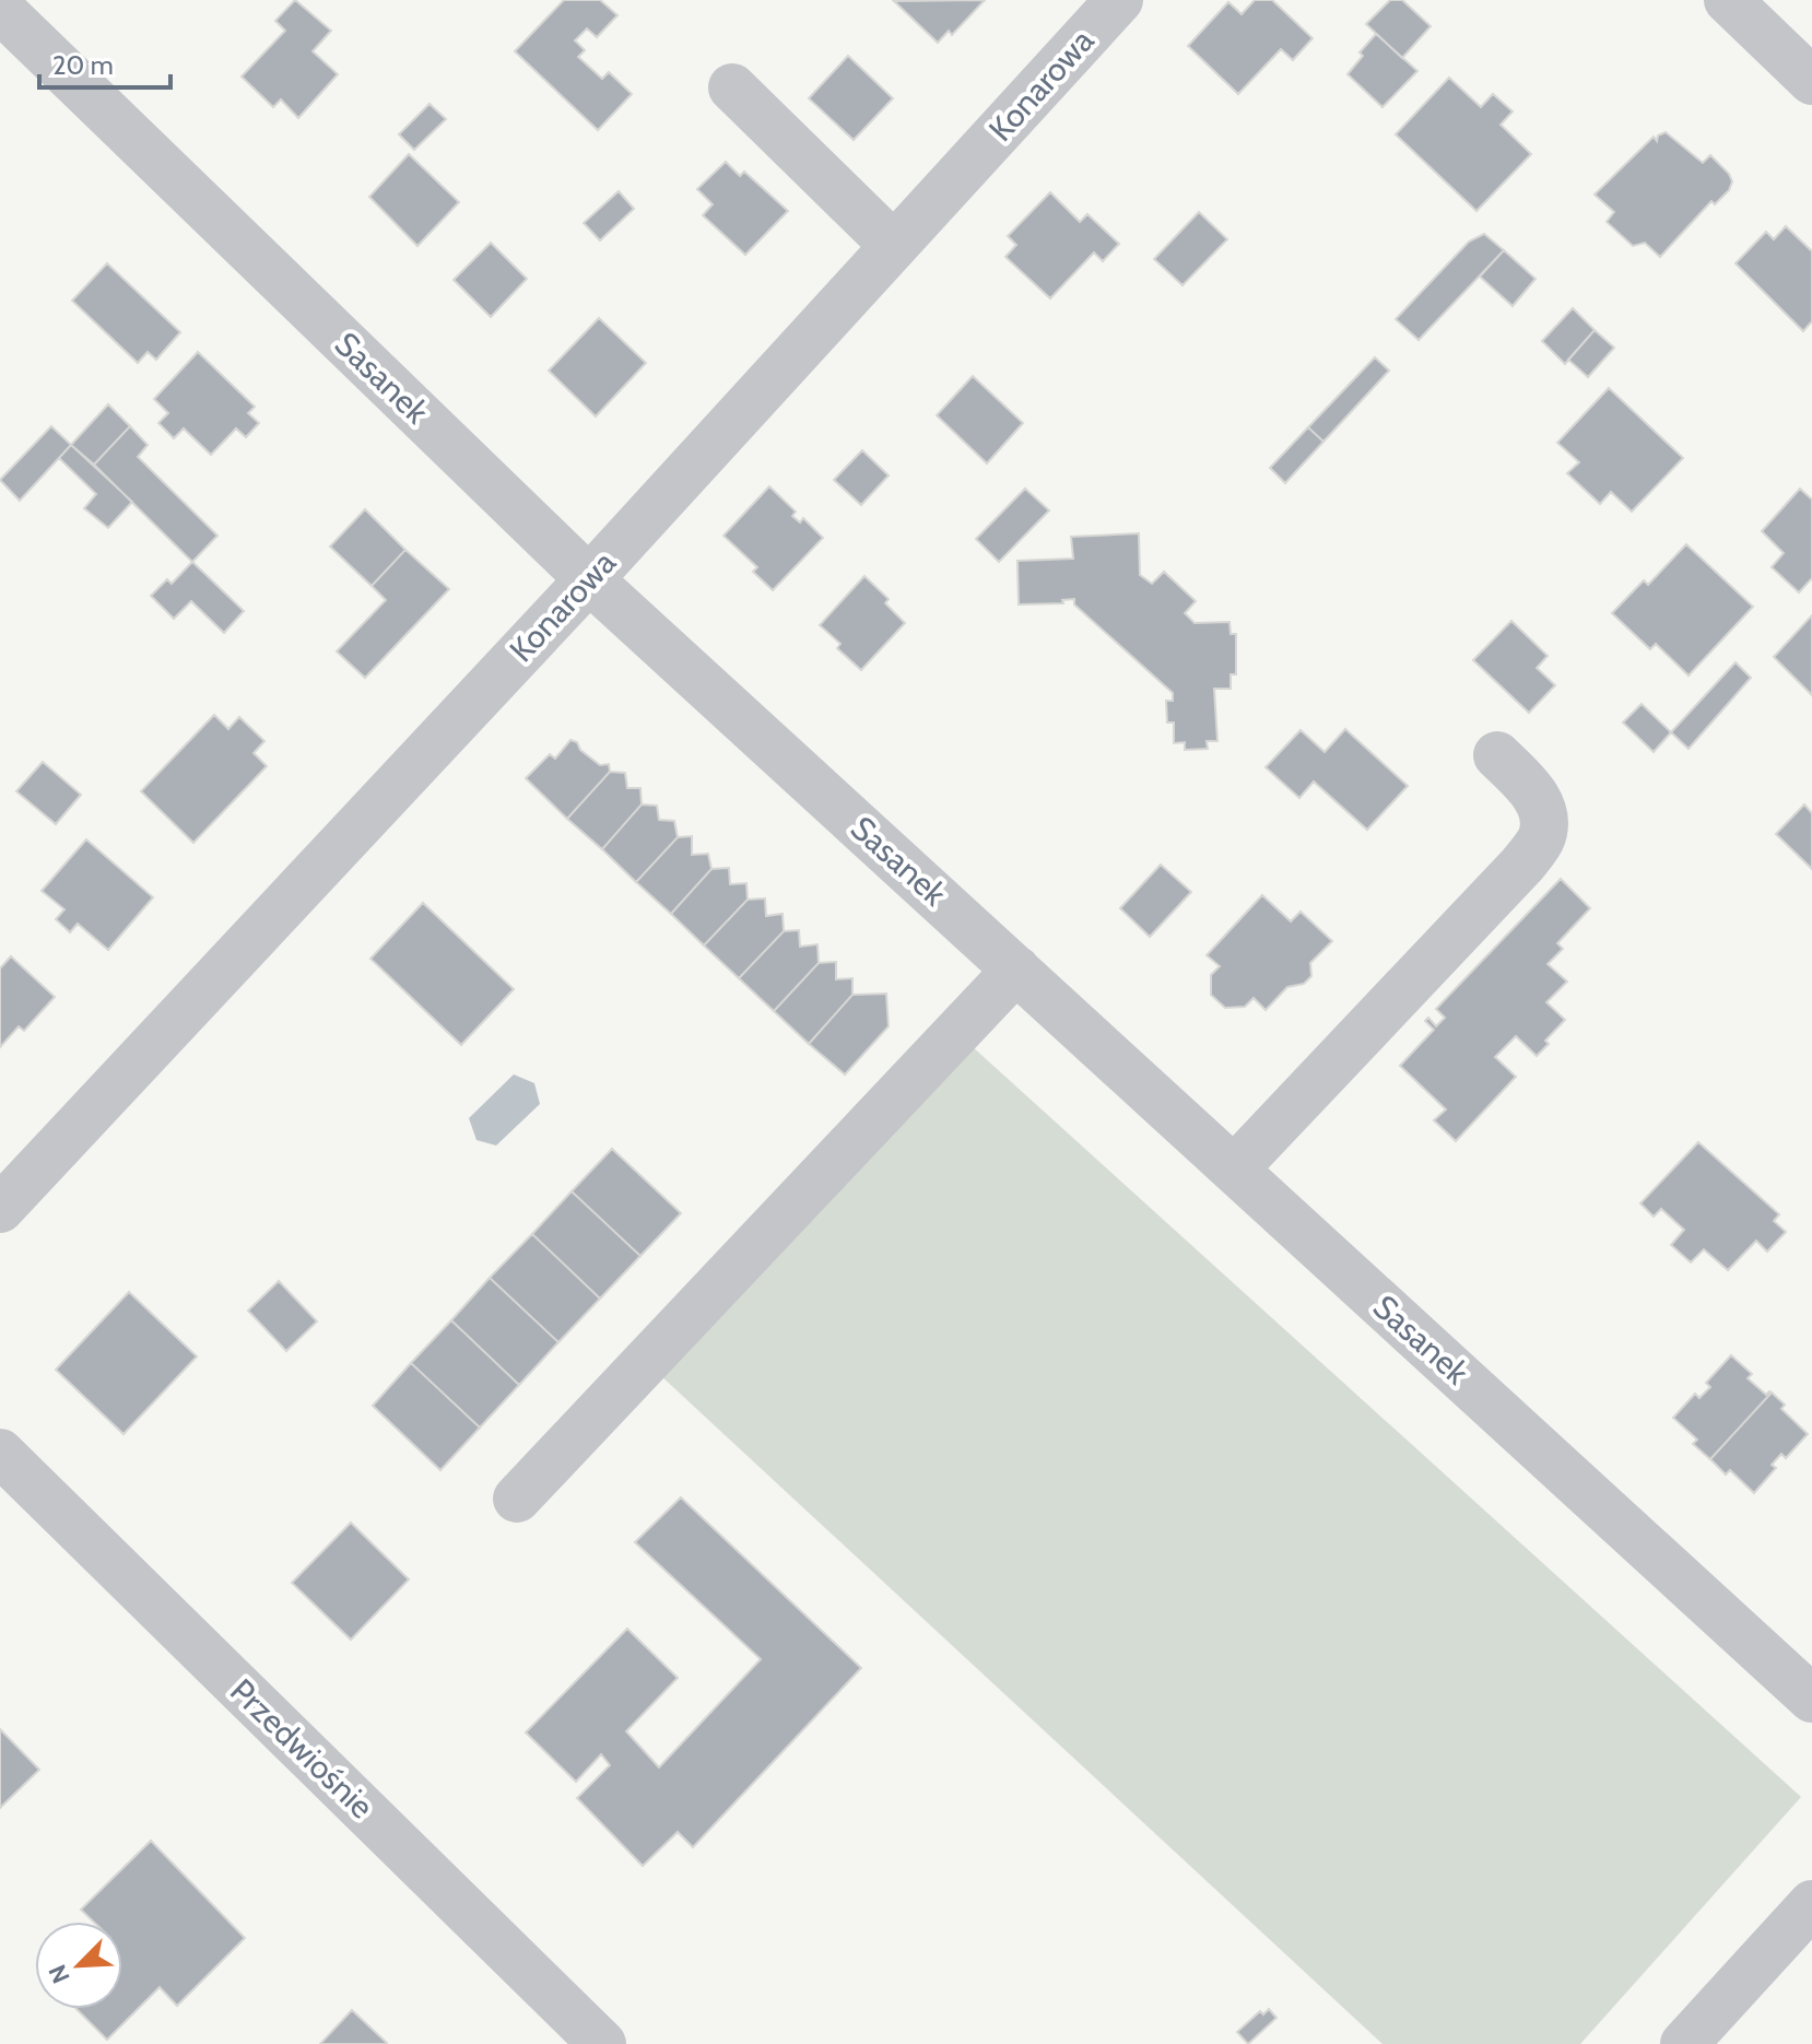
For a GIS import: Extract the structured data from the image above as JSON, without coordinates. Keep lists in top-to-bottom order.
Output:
{
  "streets": {
    "street": ["Konarowa", "Sasanek", "Przedwiośnie"]
  },
  "crossings": [
    ["Konarowa", "Sasanek"]
  ],
  "scale_bar": "20 m",
  "north": "bottom left"
}
